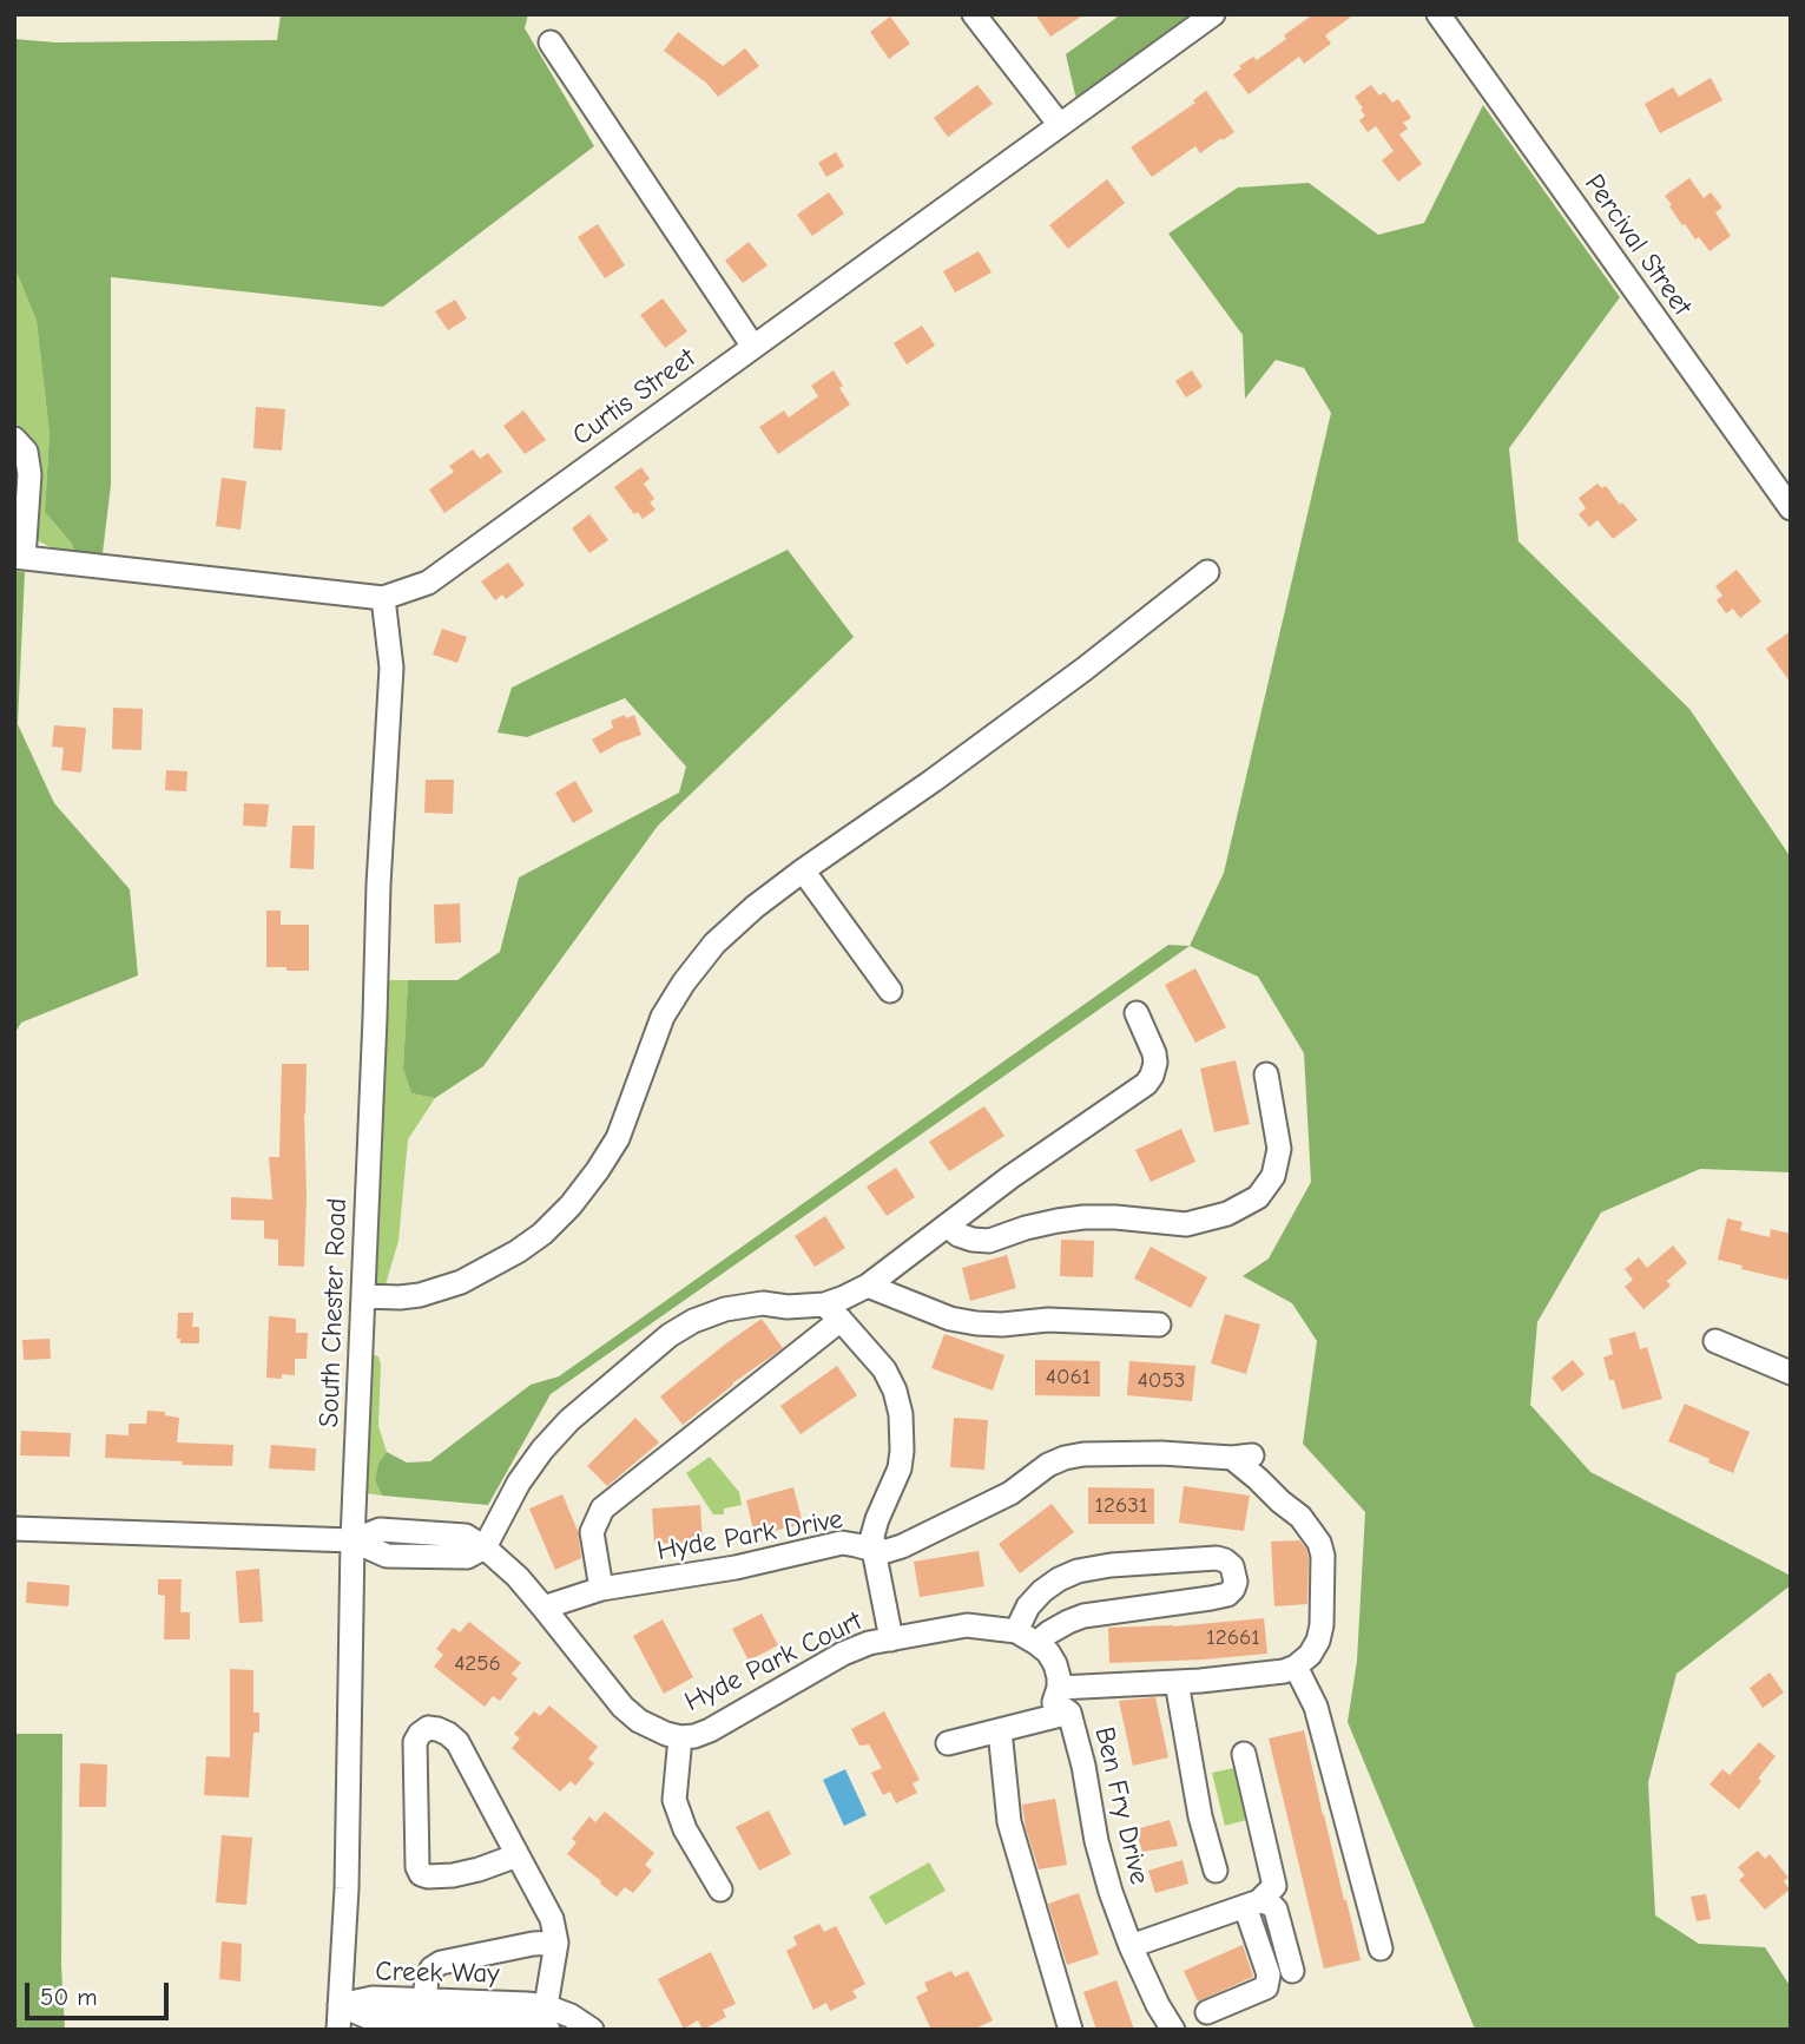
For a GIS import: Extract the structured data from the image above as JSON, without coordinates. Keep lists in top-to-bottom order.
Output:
{
  "streets": {
    "street": [
      "Percival Street",
      "Curtis Street",
      "South Chester Road",
      "Hyde Park Drive",
      "Hyde Park Court",
      "Ben Fry Drive",
      "Creek Way"
    ]
  },
  "crossings": [
    ["Curtis Street", "South Chester Road"],
    ["South Chester Road", "Creek Way"],
    ["Hyde Park Drive", "Hyde Park Court"],
    ["Hyde Park Court", "Ben Fry Drive"]
  ],
  "house_numbers": [
    "4061",
    "4053",
    "12631",
    "12661",
    "4256"
  ],
  "scale_bar": "50 m"
}
